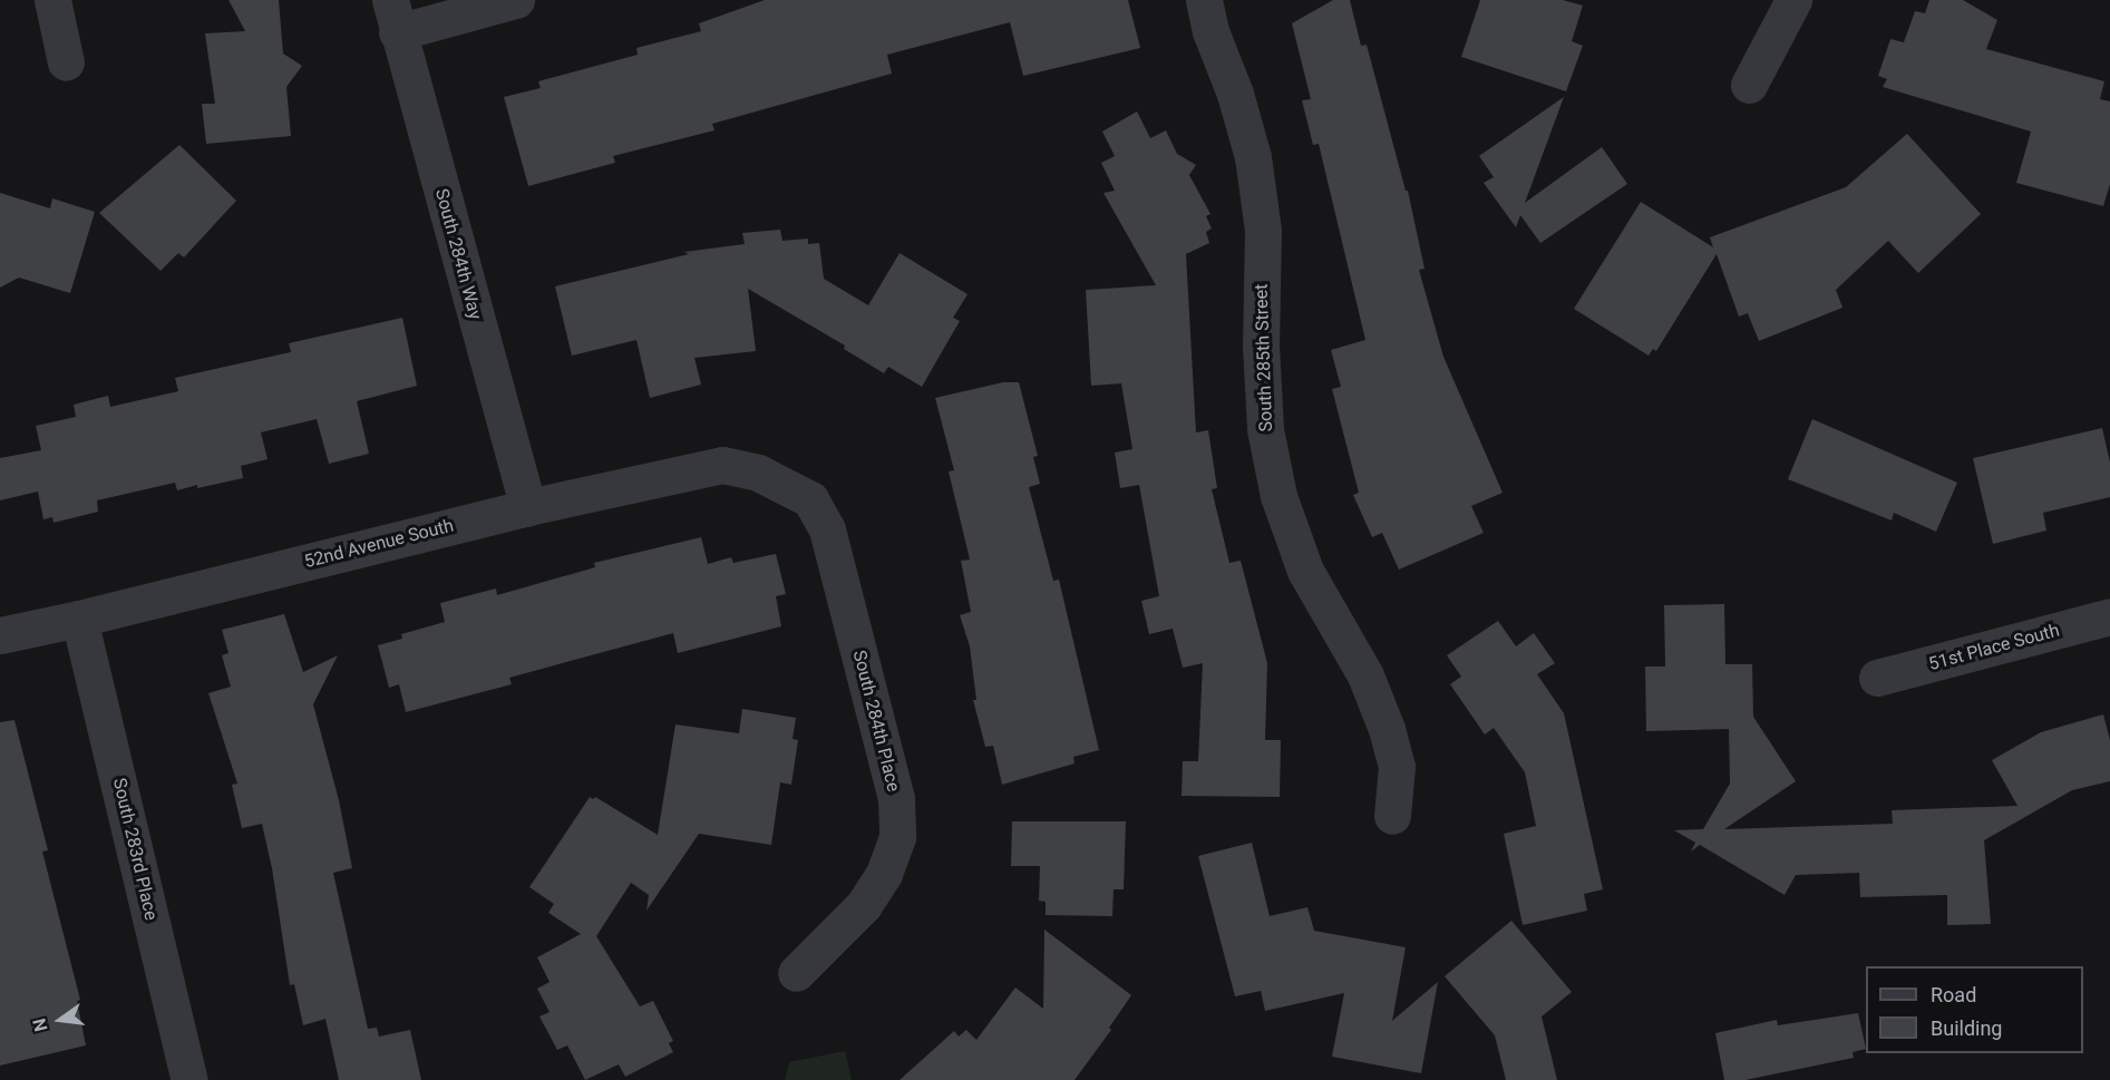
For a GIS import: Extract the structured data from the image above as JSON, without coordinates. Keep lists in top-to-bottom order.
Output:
{
  "streets": {
    "street": [
      "South 284th Way",
      "South 285th Street",
      "52nd Avenue South",
      "51st Place South",
      "South 284th Place",
      "South 283rd Place"
    ]
  },
  "crossings": [
    ["South 284th Way", "52nd Avenue South"],
    ["52nd Avenue South", "South 284th Place"],
    ["52nd Avenue South", "South 283rd Place"]
  ],
  "legend": ["Road", "Building"],
  "north": "left"
}
